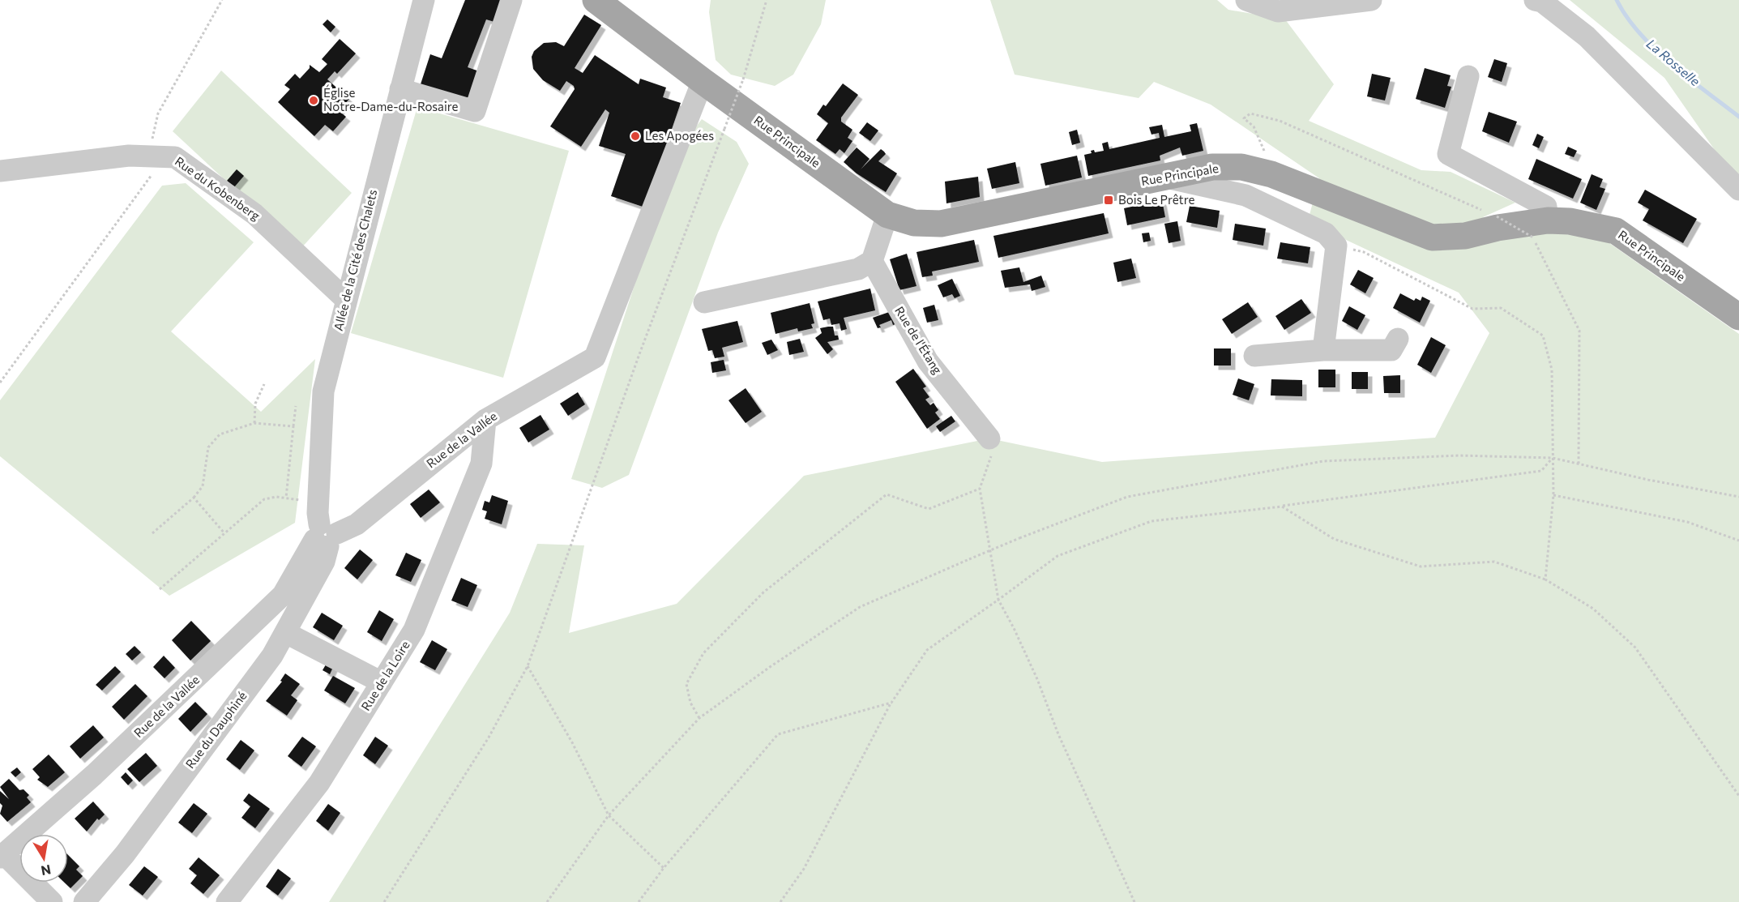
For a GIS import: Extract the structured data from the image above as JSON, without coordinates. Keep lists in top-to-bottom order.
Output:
{
  "streets": {
    "main road": ["Rue Principale"],
    "street": [
      "Rue du Kobenberg",
      "Allée de la Cité des Chalets",
      "Rue de l'Étang",
      "Rue de la Vallée",
      "Rue de la Loire",
      "Rue du Dauphiné"
    ]
  },
  "crossings": [
    ["Rue Principale", "Rue de la Vallée"],
    ["Rue du Kobenberg", "Allée de la Cité des Chalets"],
    ["Allée de la Cité des Chalets", "Rue de la Vallée"],
    ["Allée de la Cité des Chalets", "Rue du Dauphiné"],
    ["Rue de la Vallée", "Rue de la Loire"],
    ["Rue de la Vallée", "Rue du Dauphiné"]
  ],
  "water": ["La Rosselle"],
  "places": {
    "other": ["Église Notre-Dame-du-Rosaire", "Les Apogées"],
    "transit": ["Bois Le Prêtre"]
  },
  "north": "bottom"
}
